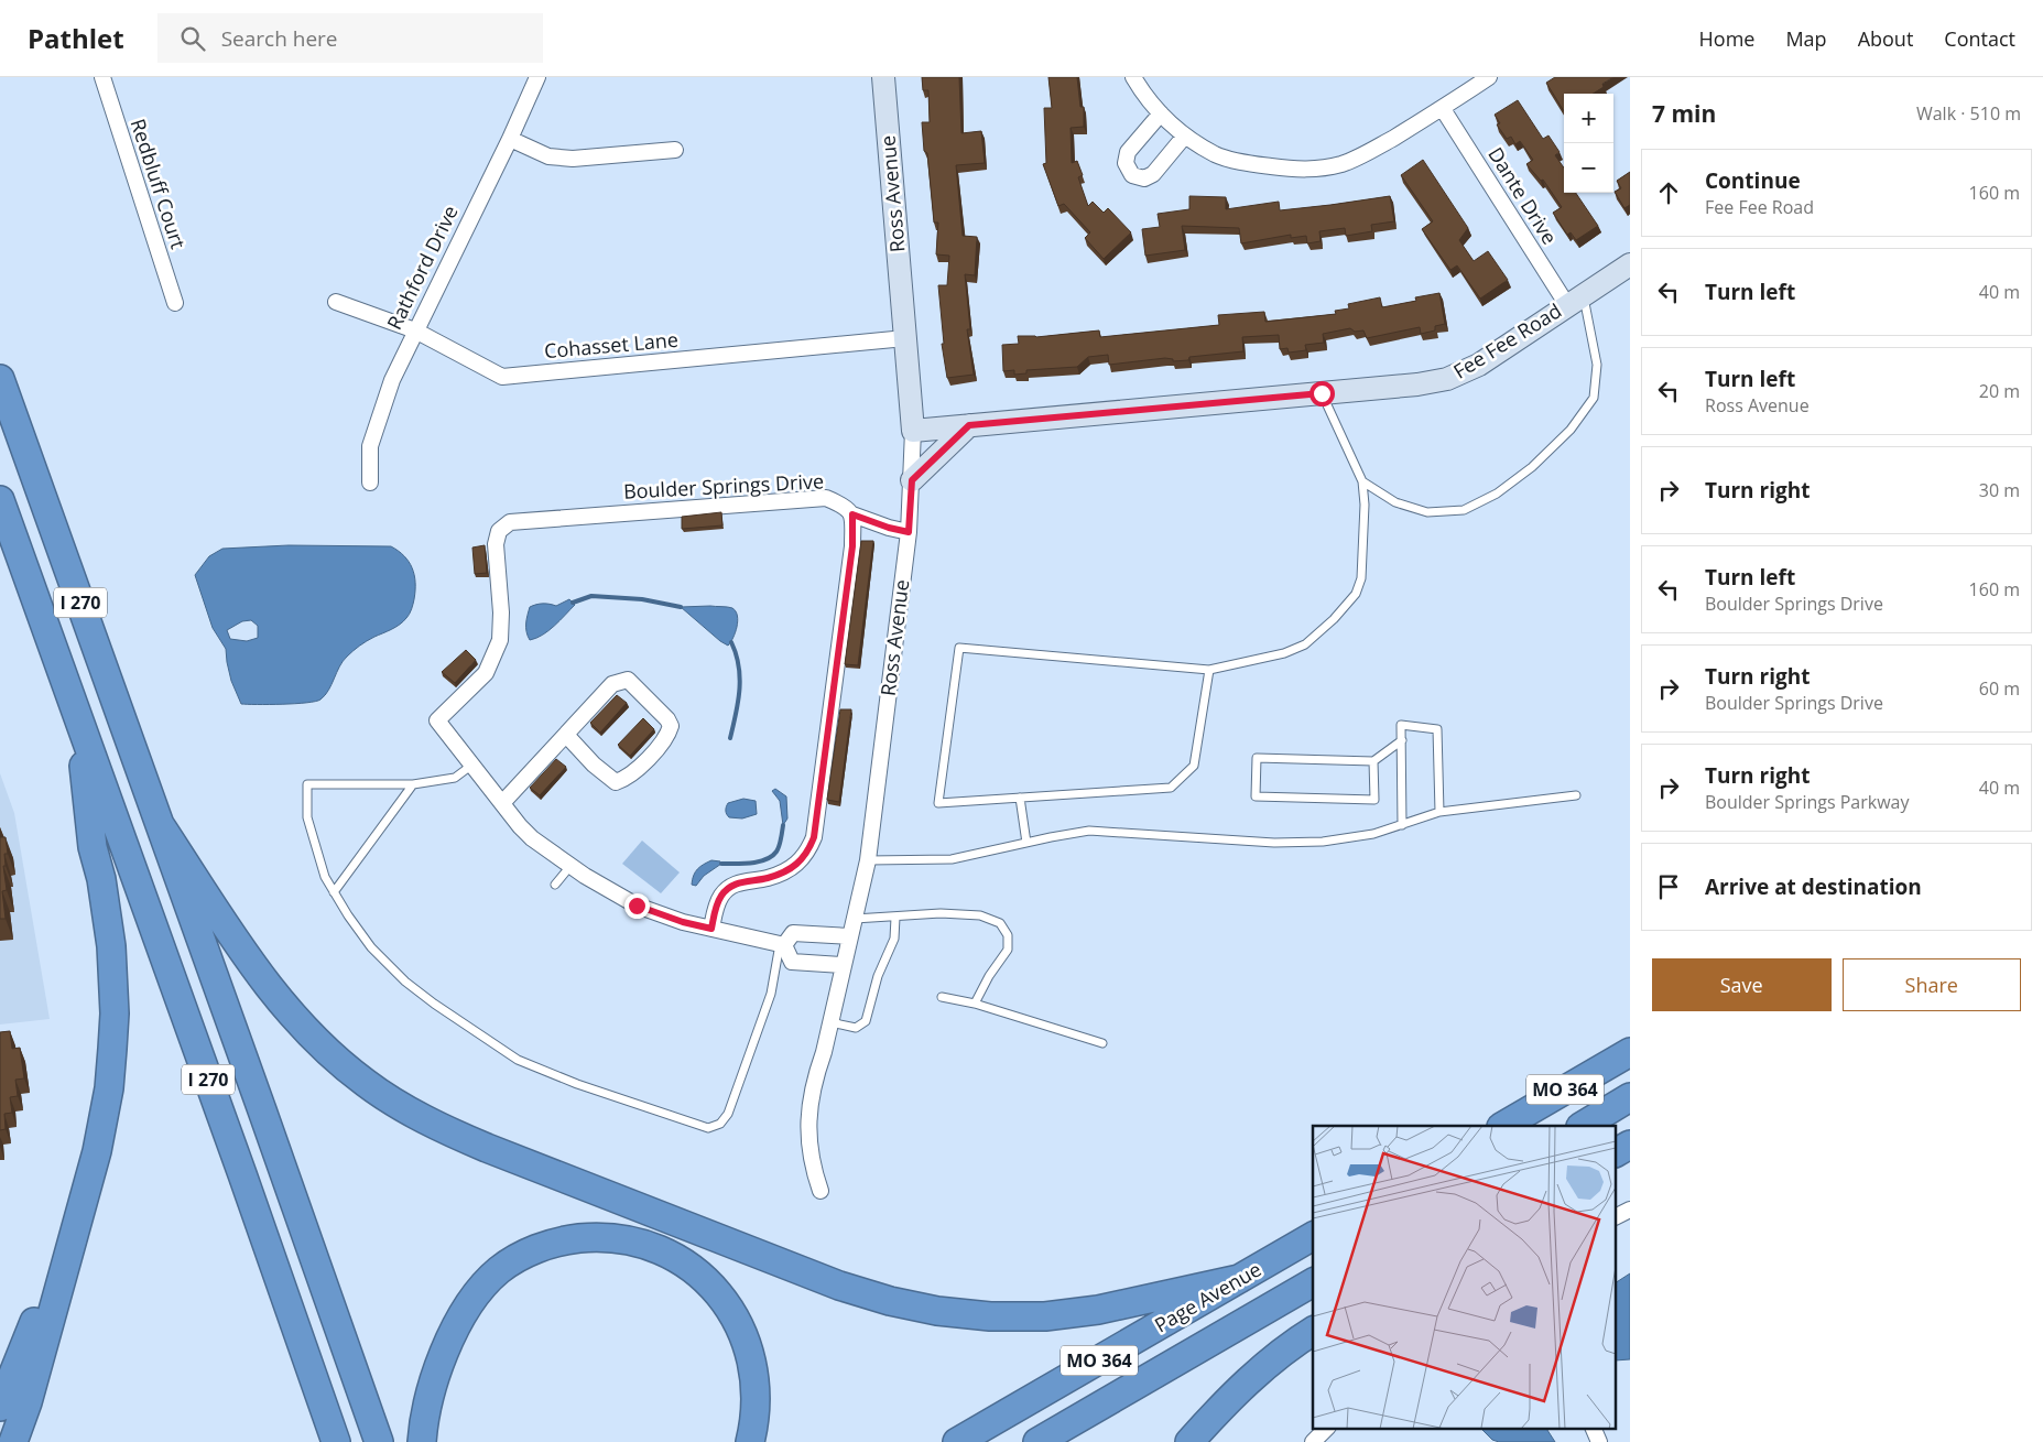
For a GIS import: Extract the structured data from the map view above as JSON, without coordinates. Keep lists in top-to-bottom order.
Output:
{
  "streets": {
    "highway": ["I 270", "MO 364", "Page Avenue"],
    "street": [
      "Redbluff Court",
      "Ross Avenue",
      "Dante Drive",
      "Rathford Drive",
      "Fee Fee Road",
      "Cohasset Lane",
      "Boulder Springs Drive"
    ]
  },
  "crossings": [
    ["Ross Avenue", "Fee Fee Road"],
    ["Ross Avenue", "Cohasset Lane"],
    ["Ross Avenue", "Boulder Springs Drive"],
    ["Dante Drive", "Fee Fee Road"],
    ["Rathford Drive", "Cohasset Lane"]
  ],
  "page": {
    "header": "Pathlet",
    "search": "Search here",
    "nav": [
      "Home",
      "Map",
      "About",
      "Contact"
    ],
    "heading": ["7 min", "Walk · 510 m"],
    "map_buttons": ["+", "−"],
    "list": [
      ["Continue", "Fee Fee Road", "160 m"],
      ["Turn left", "40 m"],
      ["Turn left", "Ross Avenue", "20 m"],
      ["Turn right", "30 m"],
      ["Turn left", "Boulder Springs Drive", "160 m"],
      ["Turn right", "Boulder Springs Drive", "60 m"],
      ["Turn right", "Boulder Springs Parkway", "40 m"],
      "Arrive at destination"
    ],
    "buttons": ["Save", "Share"]
  }
}
